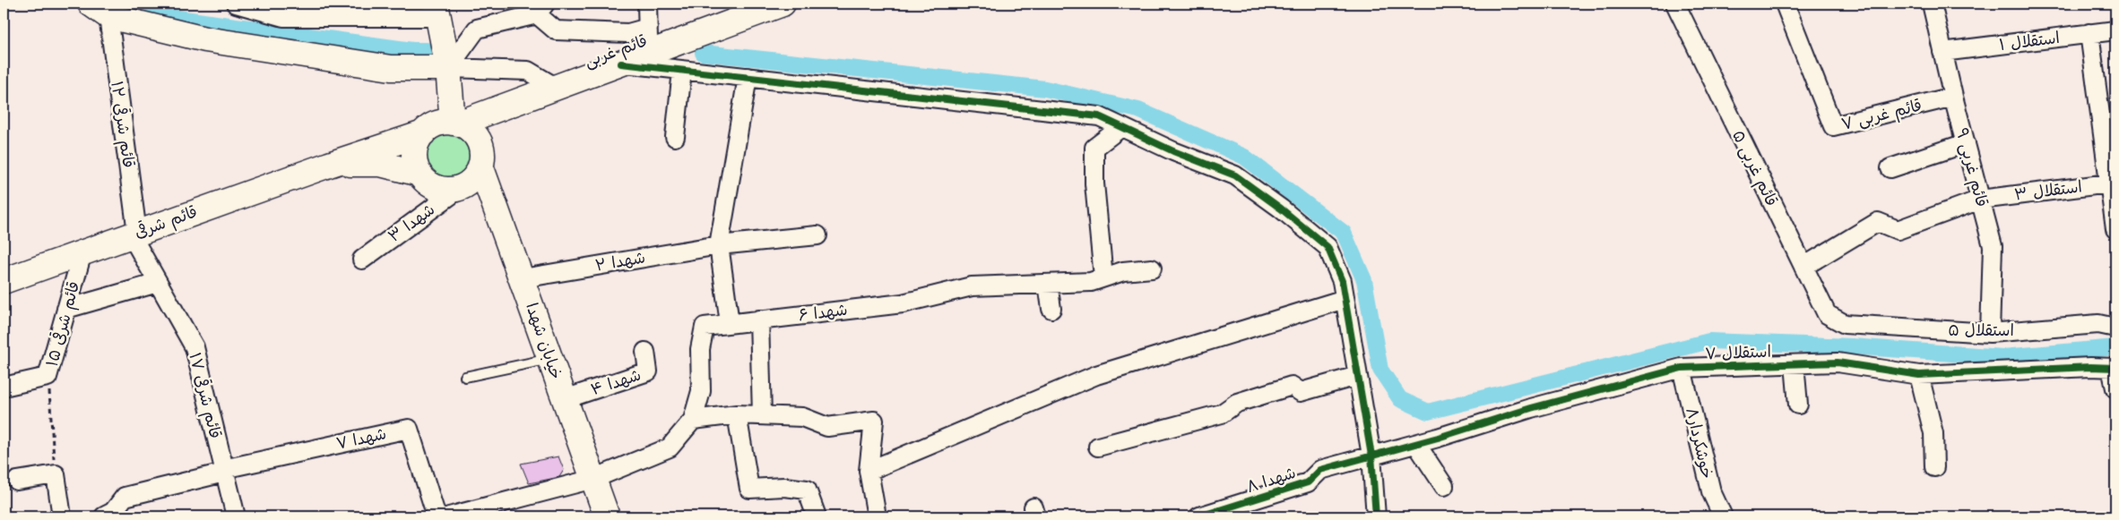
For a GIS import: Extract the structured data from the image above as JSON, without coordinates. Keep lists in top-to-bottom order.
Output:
{
  "streets": {
    "main road": ["قائم غربی", "قائم شرقی", "خیابان شهدا"],
    "street": [
      "استقلال ۱",
      "قائم غربی ۷",
      "قائم شرقی ۱۲",
      "قائم غربی ۹",
      "قائم غربی ۵",
      "استقلال ۳",
      "شهدا ۳",
      "شهدا ۲",
      "شهدا ۶",
      "قائم شرقی ۱۵",
      "استقلال ۵",
      "استقلال ۷",
      "شهدا ۴",
      "قائم شرقی ۱۷",
      "شهدا ۷",
      "خوشکردار۸",
      "شهدا ۸"
    ]
  },
  "crossings": [
    ["استقلال ۱", "قائم غربی ۹"],
    ["قائم غربی", "قائم شرقی"],
    ["قائم غربی", "شهدا ۳"],
    ["قائم غربی", "خیابان شهدا"],
    ["قائم غربی ۷", "قائم غربی ۹"],
    ["قائم شرقی ۱۲", "قائم شرقی"],
    ["قائم شرقی ۱۲", "قائم شرقی ۱۷"],
    ["قائم غربی ۹", "استقلال ۳"],
    ["قائم غربی ۹", "استقلال ۵"],
    ["قائم غربی ۵", "استقلال ۳"],
    ["قائم غربی ۵", "استقلال ۵"],
    ["قائم شرقی", "شهدا ۳"],
    ["قائم شرقی", "قائم شرقی ۱۵"],
    ["قائم شرقی", "خیابان شهدا"],
    ["قائم شرقی", "قائم شرقی ۱۷"],
    ["شهدا ۳", "خیابان شهدا"],
    ["شهدا ۲", "خیابان شهدا"],
    ["شهدا ۶", "خیابان شهدا"],
    ["خیابان شهدا", "شهدا ۴"],
    ["استقلال ۷", "خوشکردار۸"],
    ["استقلال ۷", "شهدا ۸"],
    ["قائم شرقی ۱۷", "شهدا ۷"]
  ]
}
